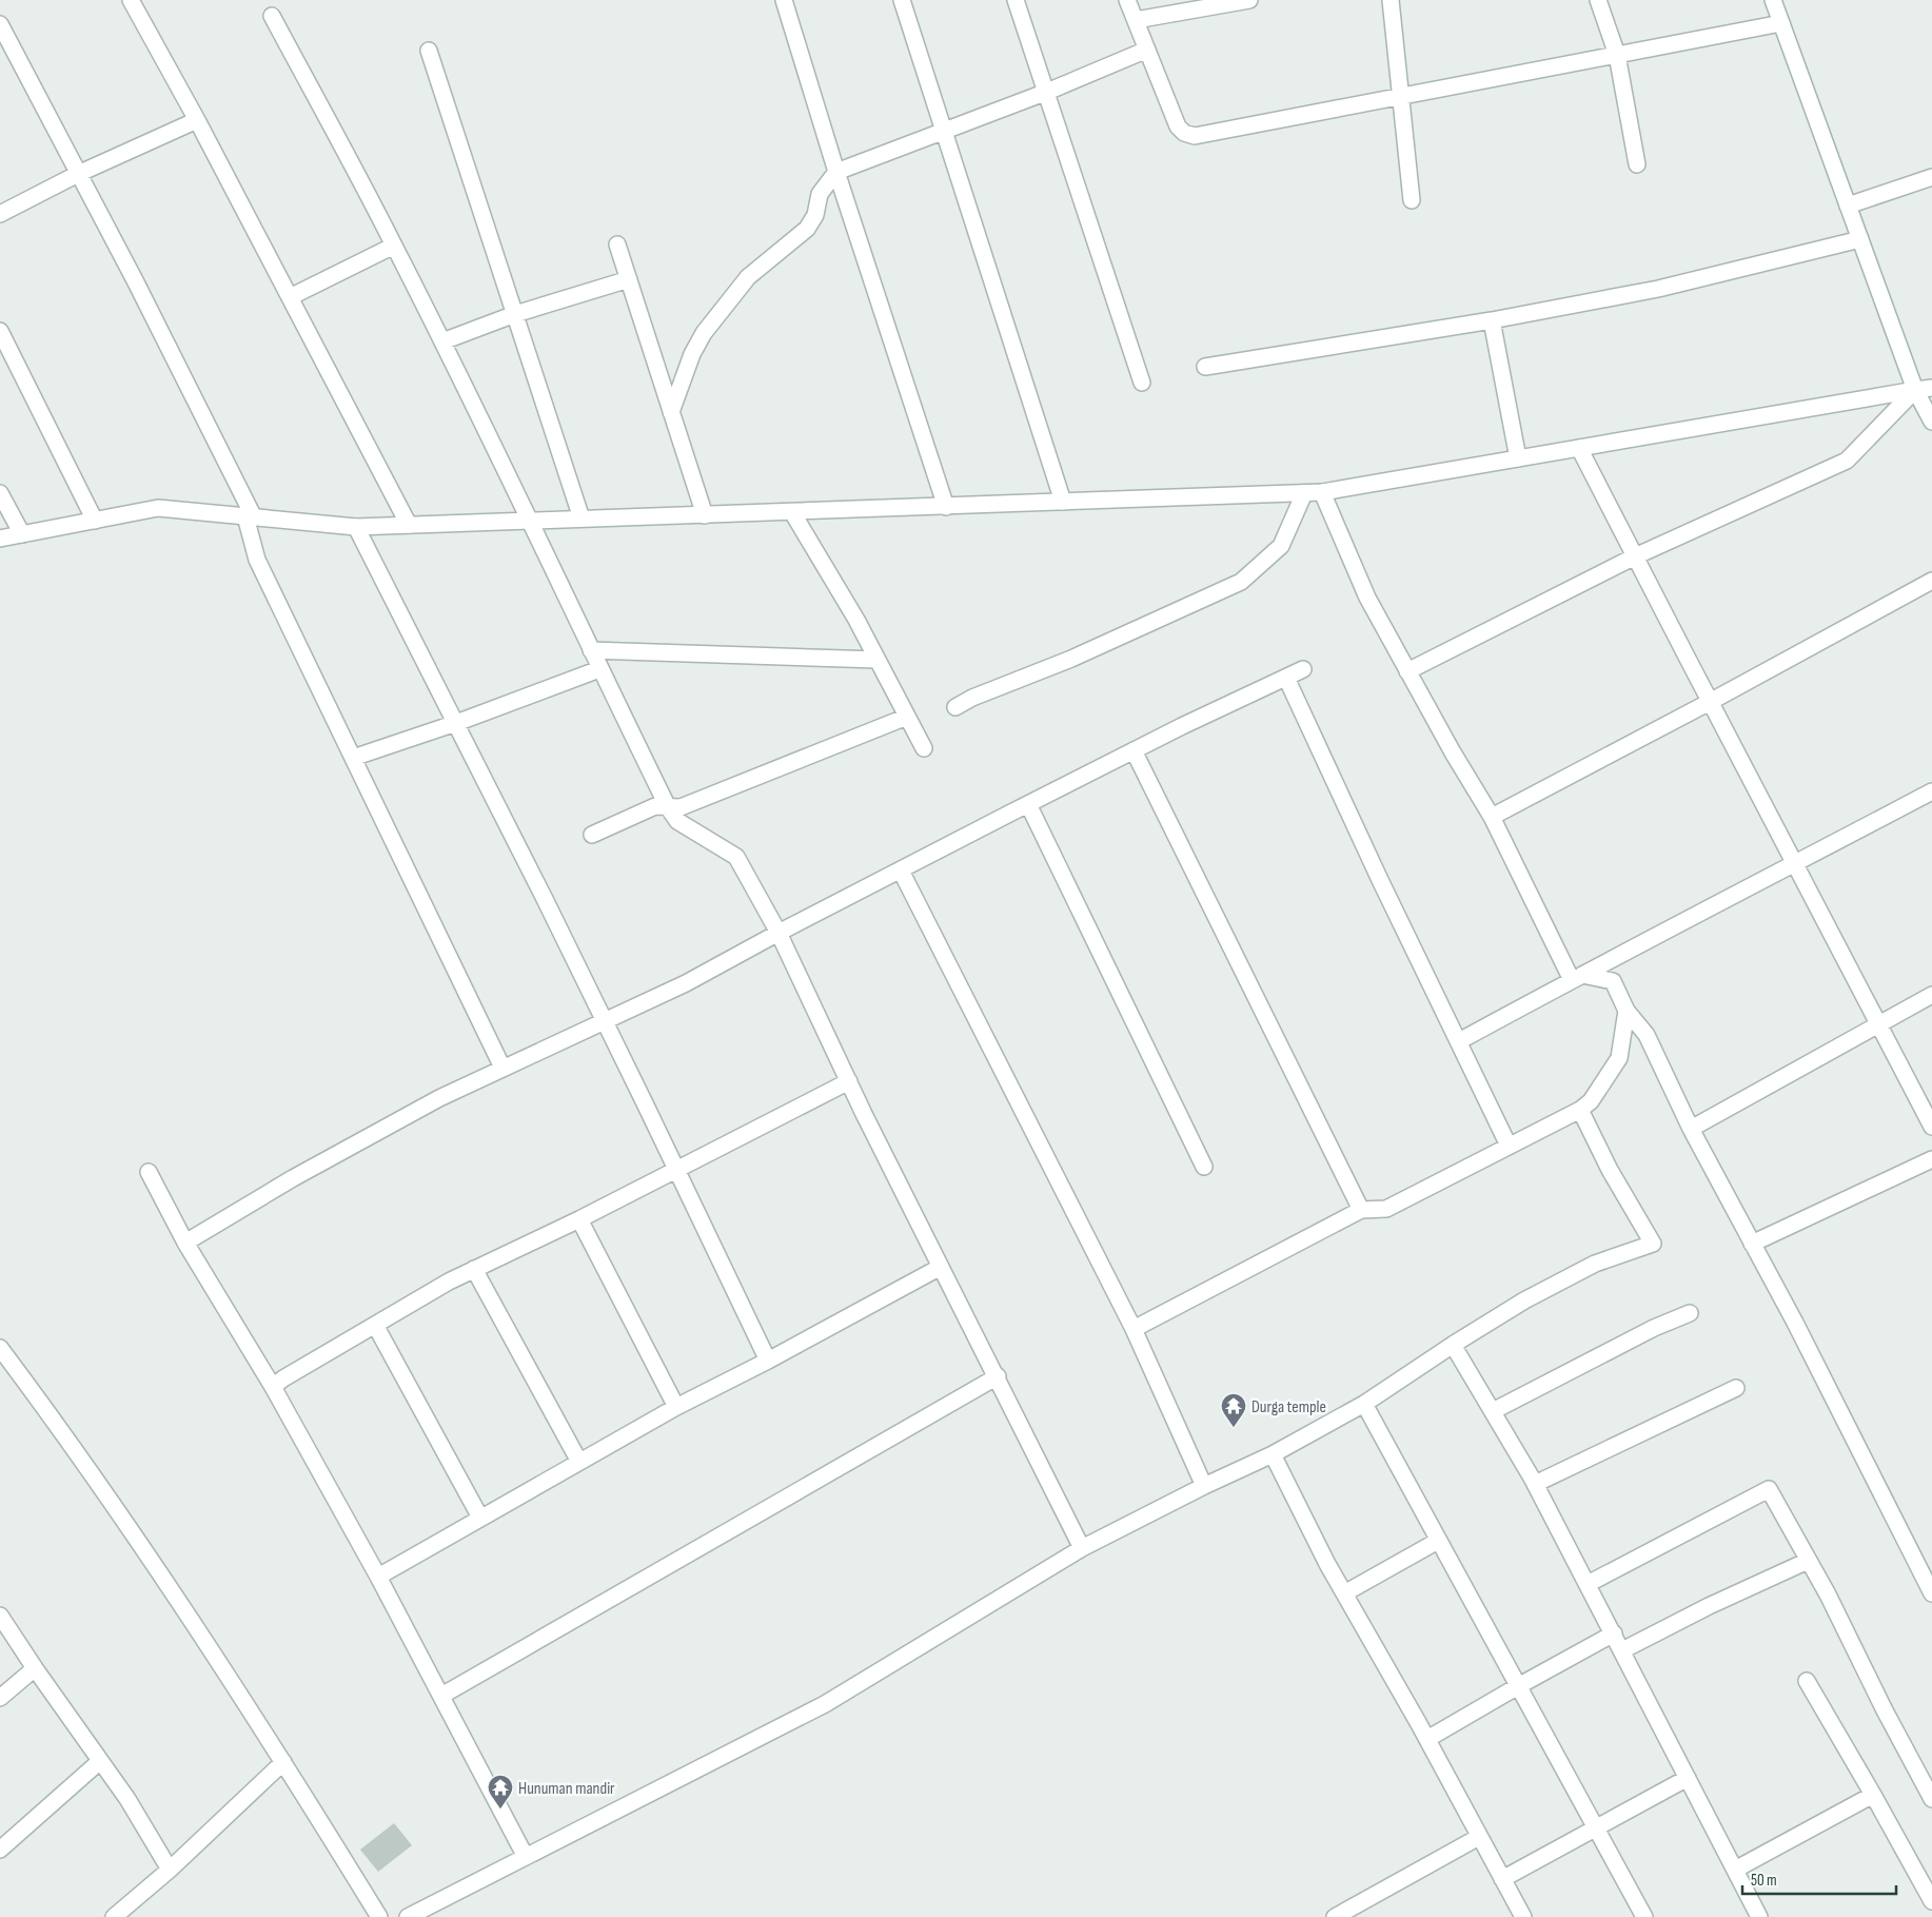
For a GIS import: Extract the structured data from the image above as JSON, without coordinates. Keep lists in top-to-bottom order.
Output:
{
  "places": {
    "temple": ["Durga temple", "Hunuman mandir"]
  },
  "scale_bar": "50 m"
}
